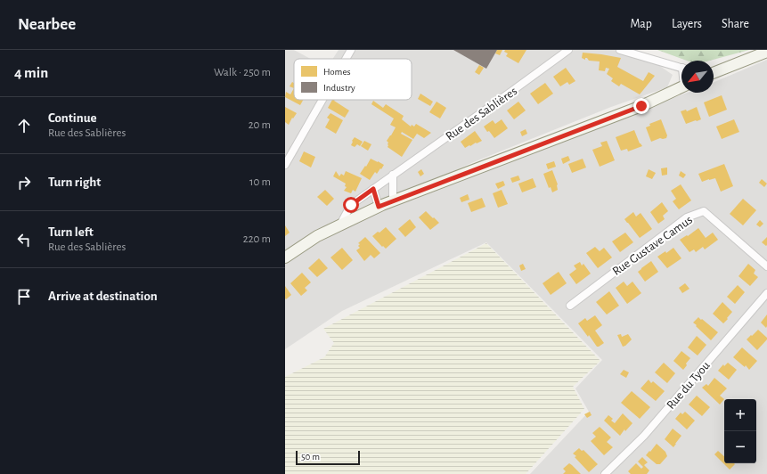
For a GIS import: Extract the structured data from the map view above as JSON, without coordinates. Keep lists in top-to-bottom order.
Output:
{
  "streets": {
    "street": ["Rue des Sablières", "Rue Gustave Camus", "Rue du Tyou"]
  },
  "legend": ["Homes", "Industry"],
  "scale_bar": "50 m",
  "north": "bottom left",
  "page": {
    "header": "Nearbee",
    "nav": ["Map", "Layers", "Share"],
    "heading": ["4 min", "Walk · 250 m"],
    "list": [
      ["Continue", "Rue des Sablières", "20 m"],
      ["Turn right", "10 m"],
      ["Turn left", "Rue des Sablières", "220 m"],
      "Arrive at destination"
    ],
    "map_buttons": ["+", "−"],
    "scale": "50 m"
  }
}
